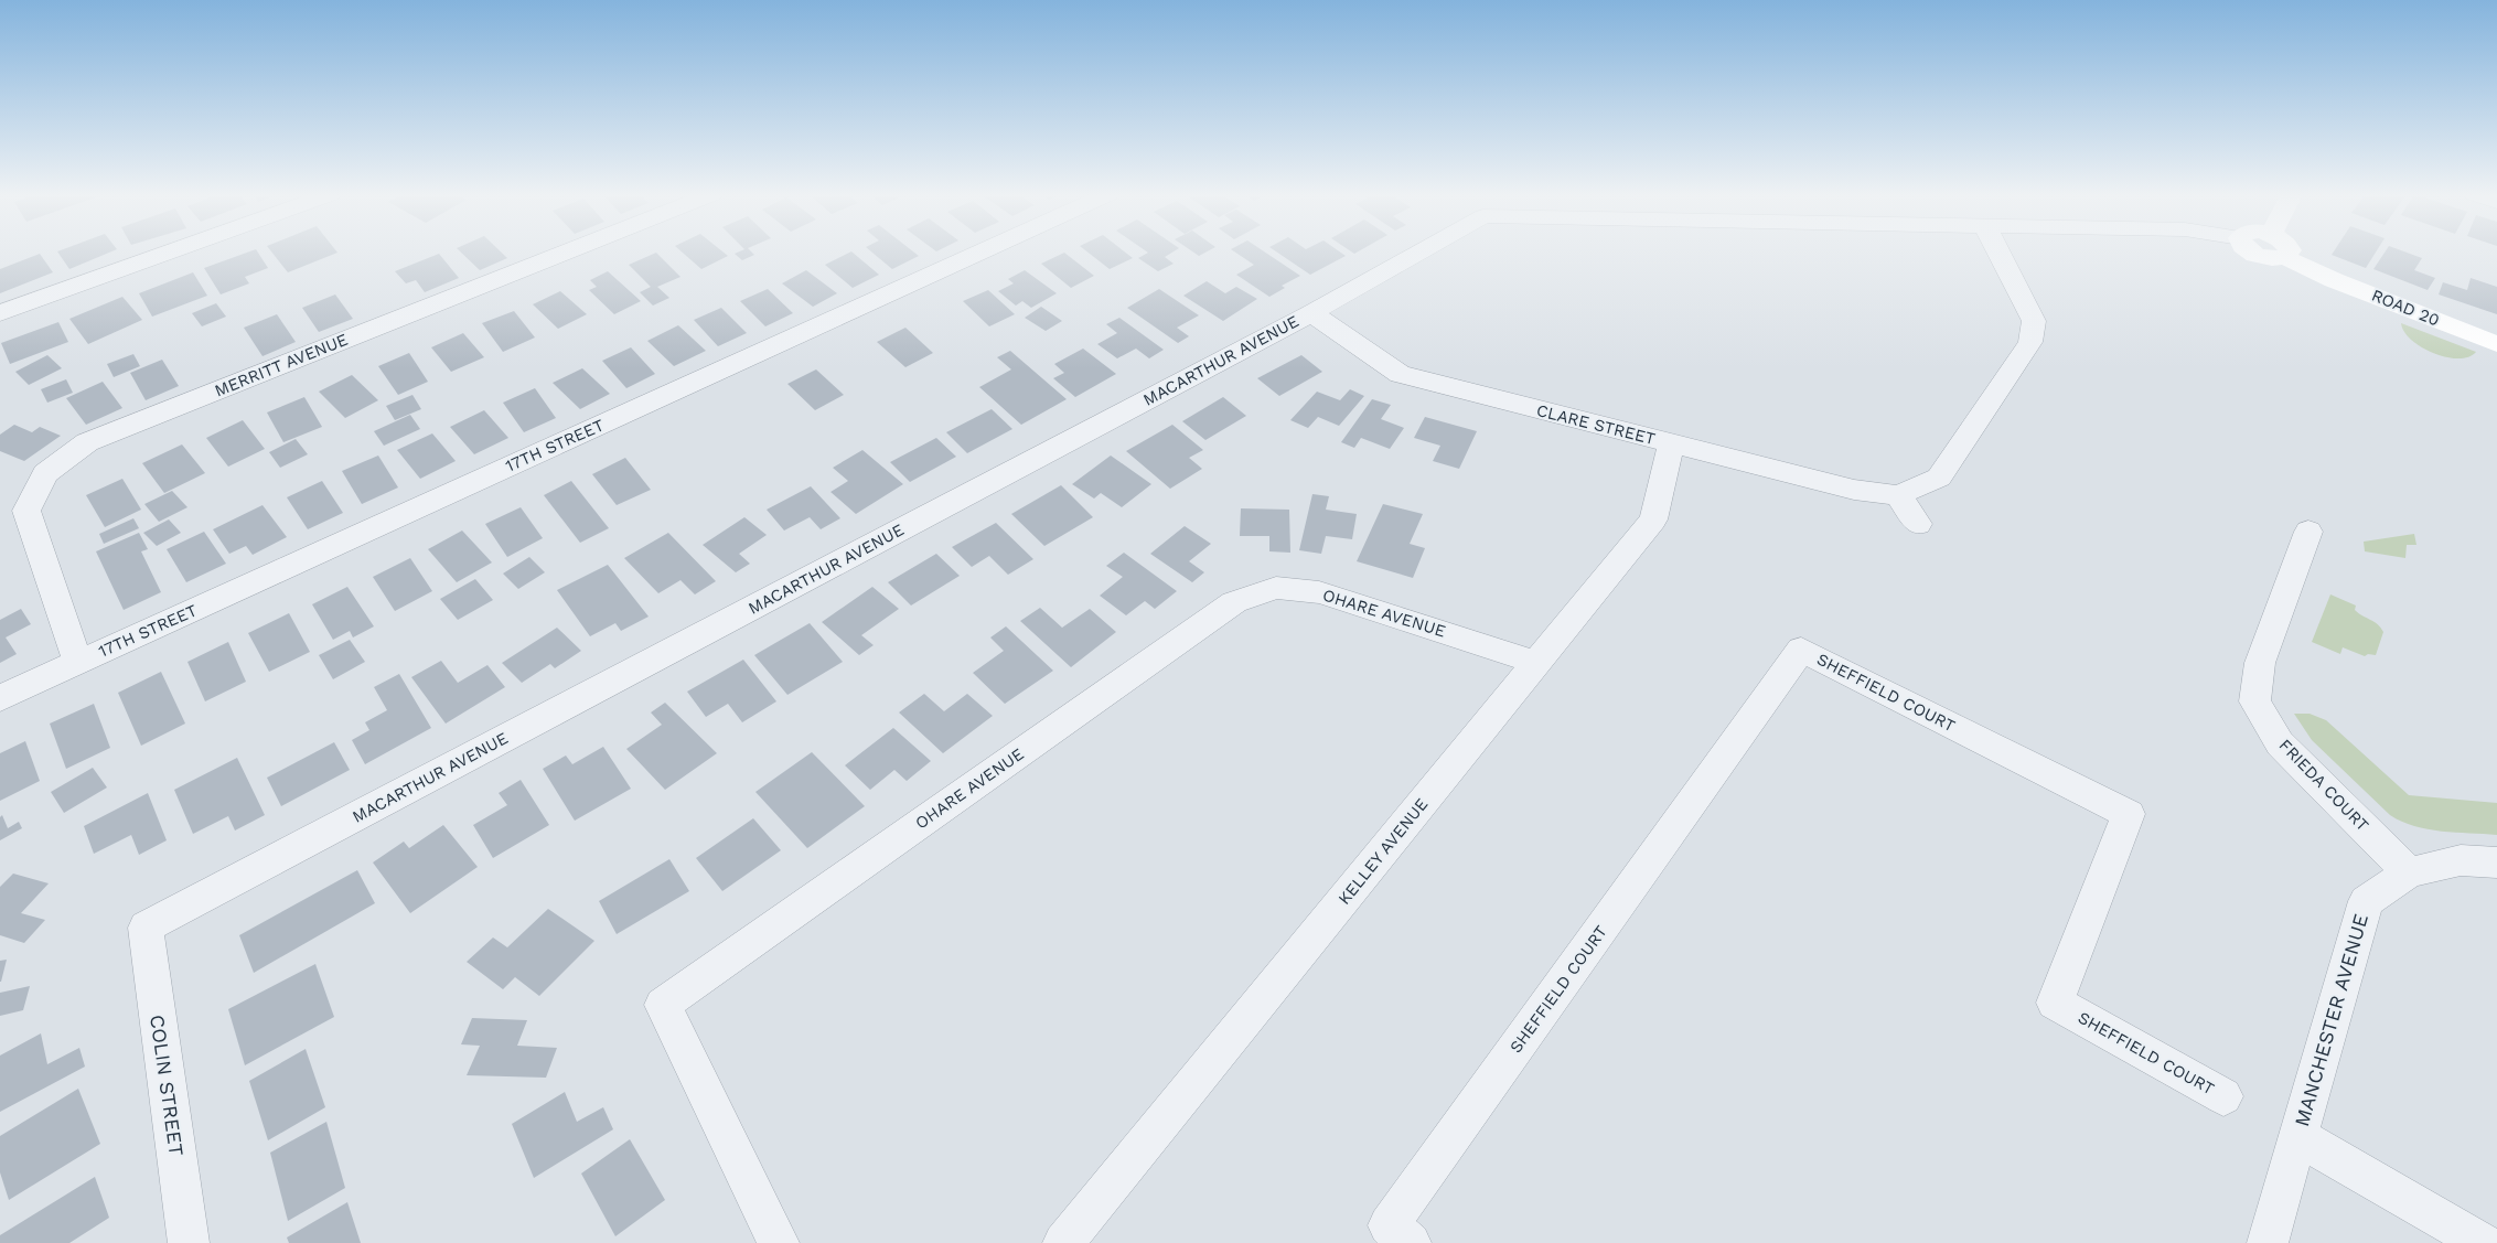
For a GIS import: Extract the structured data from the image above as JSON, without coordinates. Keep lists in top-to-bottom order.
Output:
{
  "streets": {
    "street": [
      "ROAD 20",
      "MACARTHUR AVENUE",
      "MERRITT AVENUE",
      "CLARE STREET",
      "17TH STREET",
      "OHARE AVENUE",
      "SHEFFIELD COURT",
      "FRIEDA COURT",
      "KELLEY AVENUE",
      "MANCHESTER AVENUE",
      "COLIN STREET"
    ]
  },
  "crossings": [
    ["MACARTHUR AVENUE", "CLARE STREET"],
    ["MACARTHUR AVENUE", "COLIN STREET"],
    ["MERRITT AVENUE", "17TH STREET"],
    ["CLARE STREET", "KELLEY AVENUE"],
    ["OHARE AVENUE", "KELLEY AVENUE"],
    ["FRIEDA COURT", "MANCHESTER AVENUE"]
  ]
}
